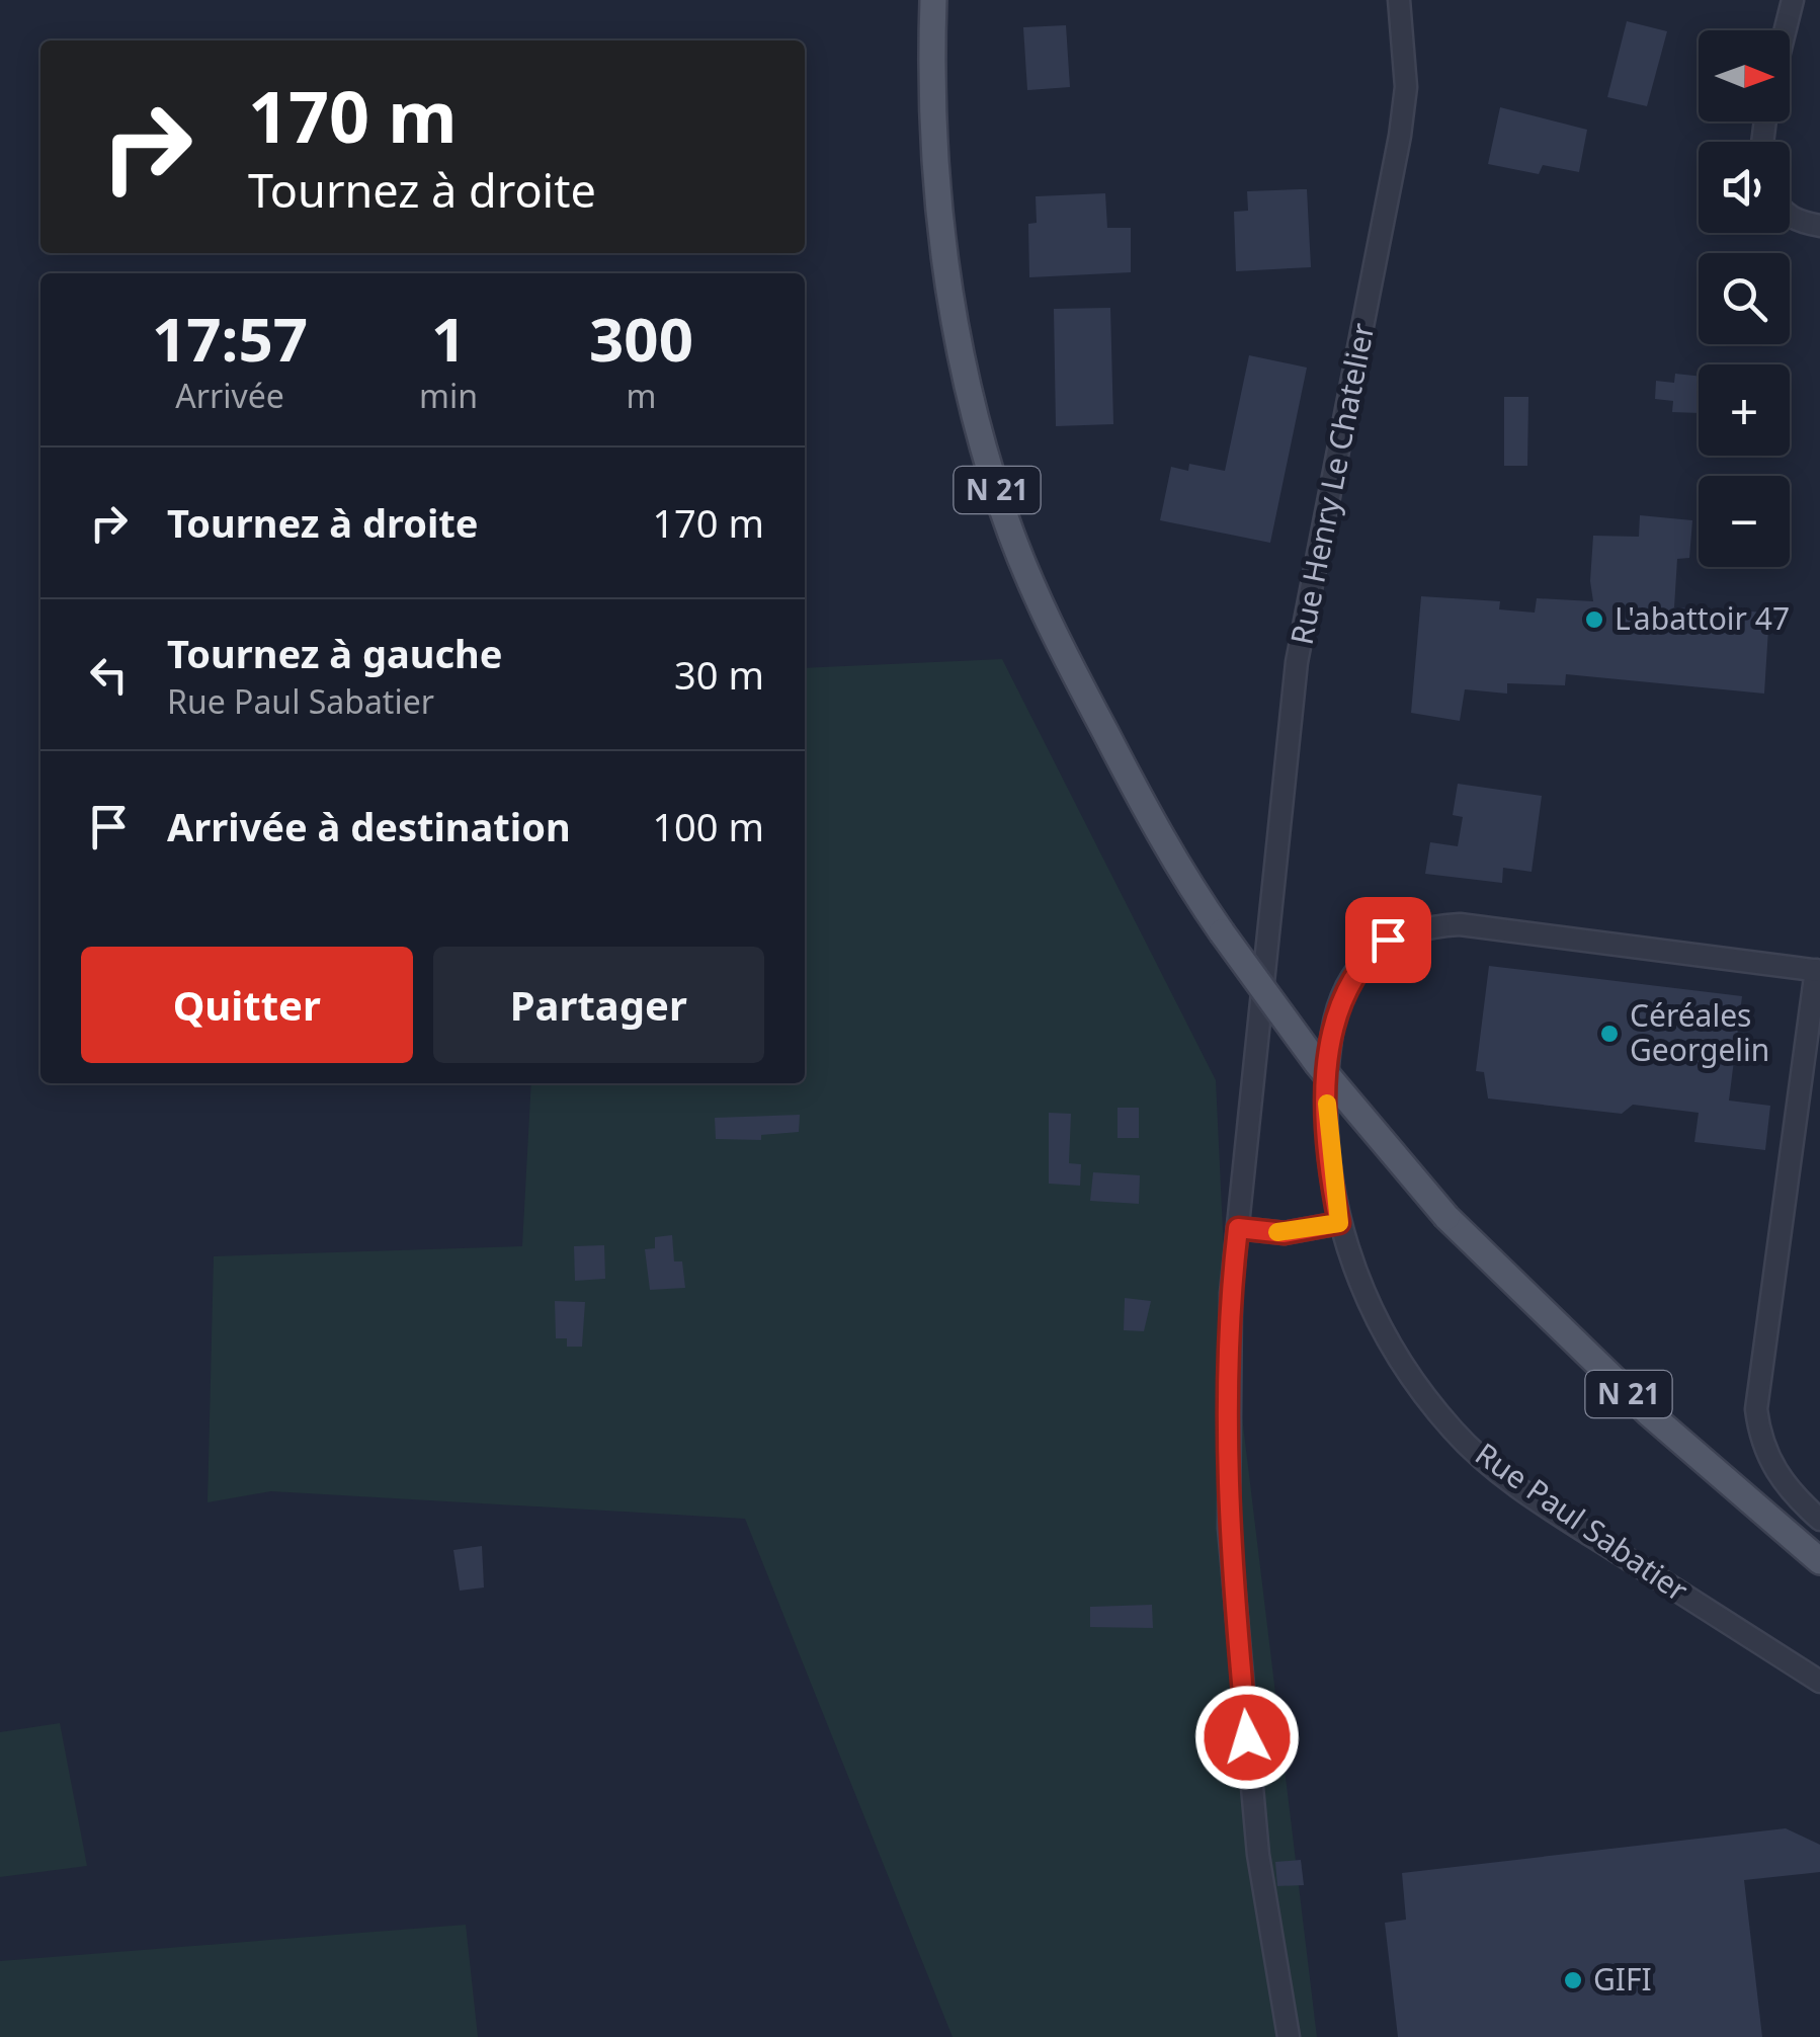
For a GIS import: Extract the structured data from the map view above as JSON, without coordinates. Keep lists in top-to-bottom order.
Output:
{
  "streets": {
    "main road": ["N 21"],
    "street": ["Rue Henry Le Chatelier", "Rue Paul Sabatier"]
  },
  "places": ["L'abattoir 47", "Céréales Georgelin", "GIFI"],
  "north": "right",
  "page": {
    "map_buttons": ["+", "−"],
    "turn": ["170 m", "Tournez à droite"],
    "eta": [
      "17:57",
      "Arrivée",
      "1",
      "min",
      "300",
      "m"
    ],
    "list": [
      {
        "name": "Tournez à droite",
        "value": "170 m"
      },
      {
        "name": "Tournez à gauche",
        "note": "Rue Paul Sabatier",
        "value": "30 m"
      },
      {
        "name": "Arrivée à destination",
        "value": "100 m"
      }
    ],
    "buttons": ["Quitter", "Partager"]
  }
}
